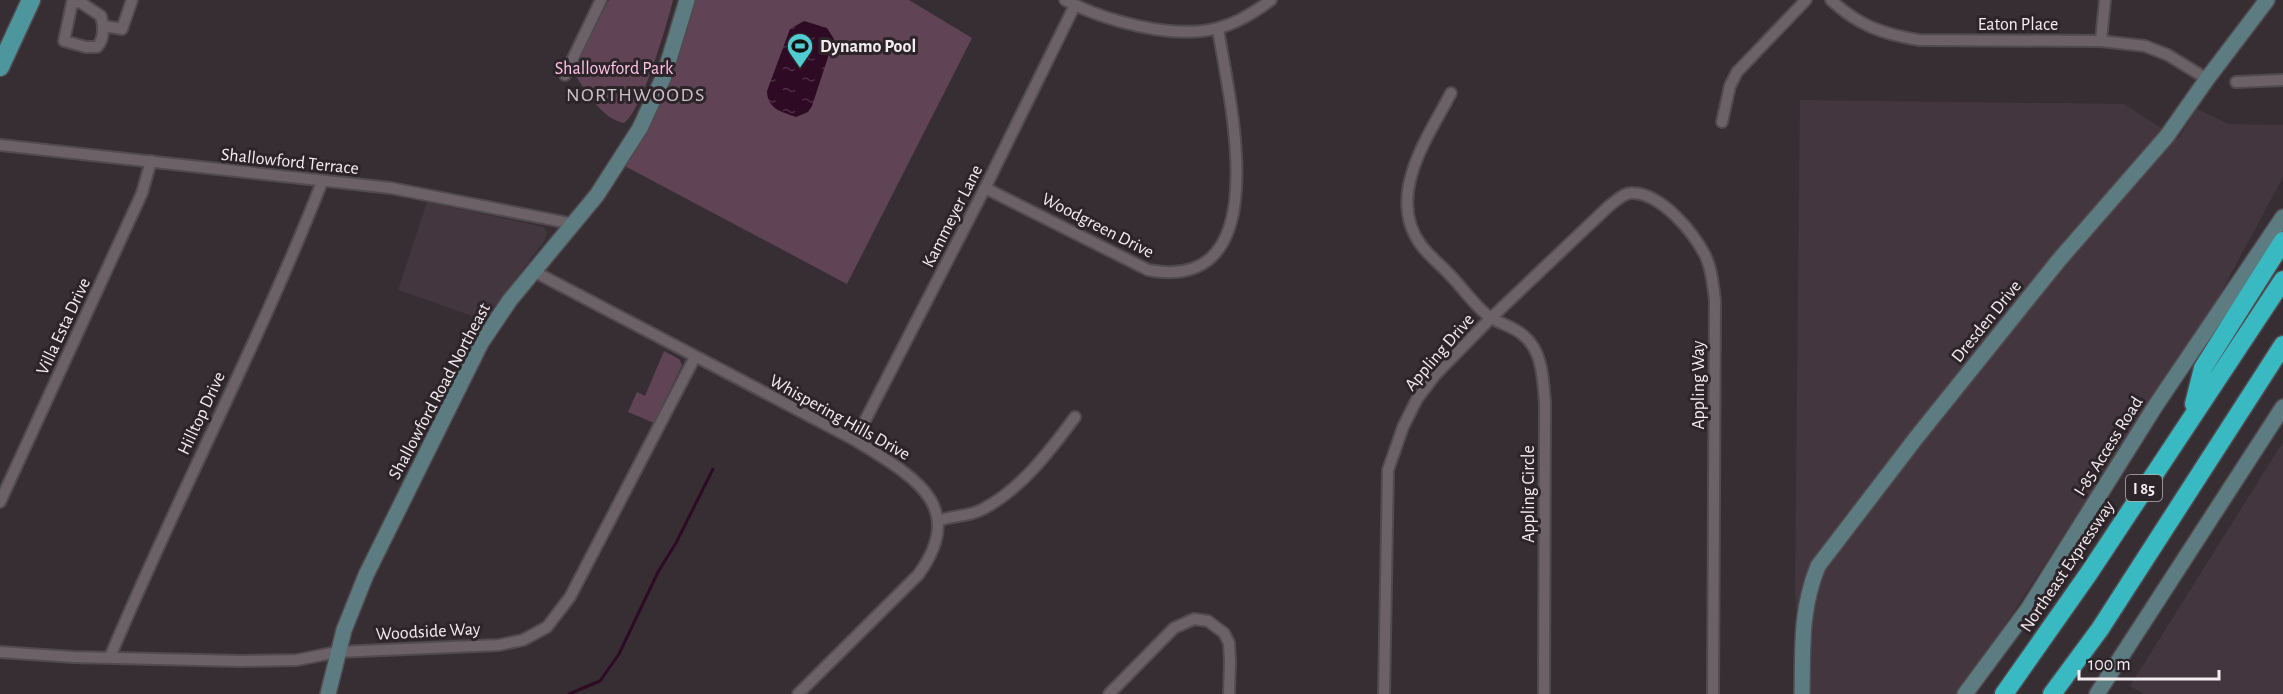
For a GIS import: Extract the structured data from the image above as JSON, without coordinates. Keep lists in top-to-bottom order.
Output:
{
  "streets": {
    "highway": ["I 85", "Northeast Expressway"],
    "street": [
      "Eaton Place",
      "Shallowford Terrace",
      "Kammeyer Lane",
      "Woodgreen Drive",
      "Dresden Drive",
      "Villa Esta Drive",
      "Appling Drive",
      "Appling Way",
      "Shallowford Road Northeast",
      "Hilltop Drive",
      "Whispering Hills Drive",
      "I-85 Access Road",
      "Appling Circle",
      "Woodside Way"
    ]
  },
  "crossings": [
    ["Eaton Place", "Dresden Drive"],
    ["Shallowford Terrace", "Villa Esta Drive"],
    ["Shallowford Terrace", "Shallowford Road Northeast"],
    ["Shallowford Terrace", "Hilltop Drive"],
    ["Kammeyer Lane", "Woodgreen Drive"],
    ["Kammeyer Lane", "Whispering Hills Drive"],
    ["Appling Drive", "Appling Way"],
    ["Appling Drive", "Appling Circle"],
    ["Shallowford Road Northeast", "Whispering Hills Drive"],
    ["Shallowford Road Northeast", "Woodside Way"],
    ["Hilltop Drive", "Woodside Way"],
    ["Whispering Hills Drive", "Woodside Way"]
  ],
  "districts": ["NORTHWOODS"],
  "parks": ["Shallowford Park"],
  "places": {
    "sports": ["Dynamo Pool"]
  },
  "scale_bar": "100 m"
}
